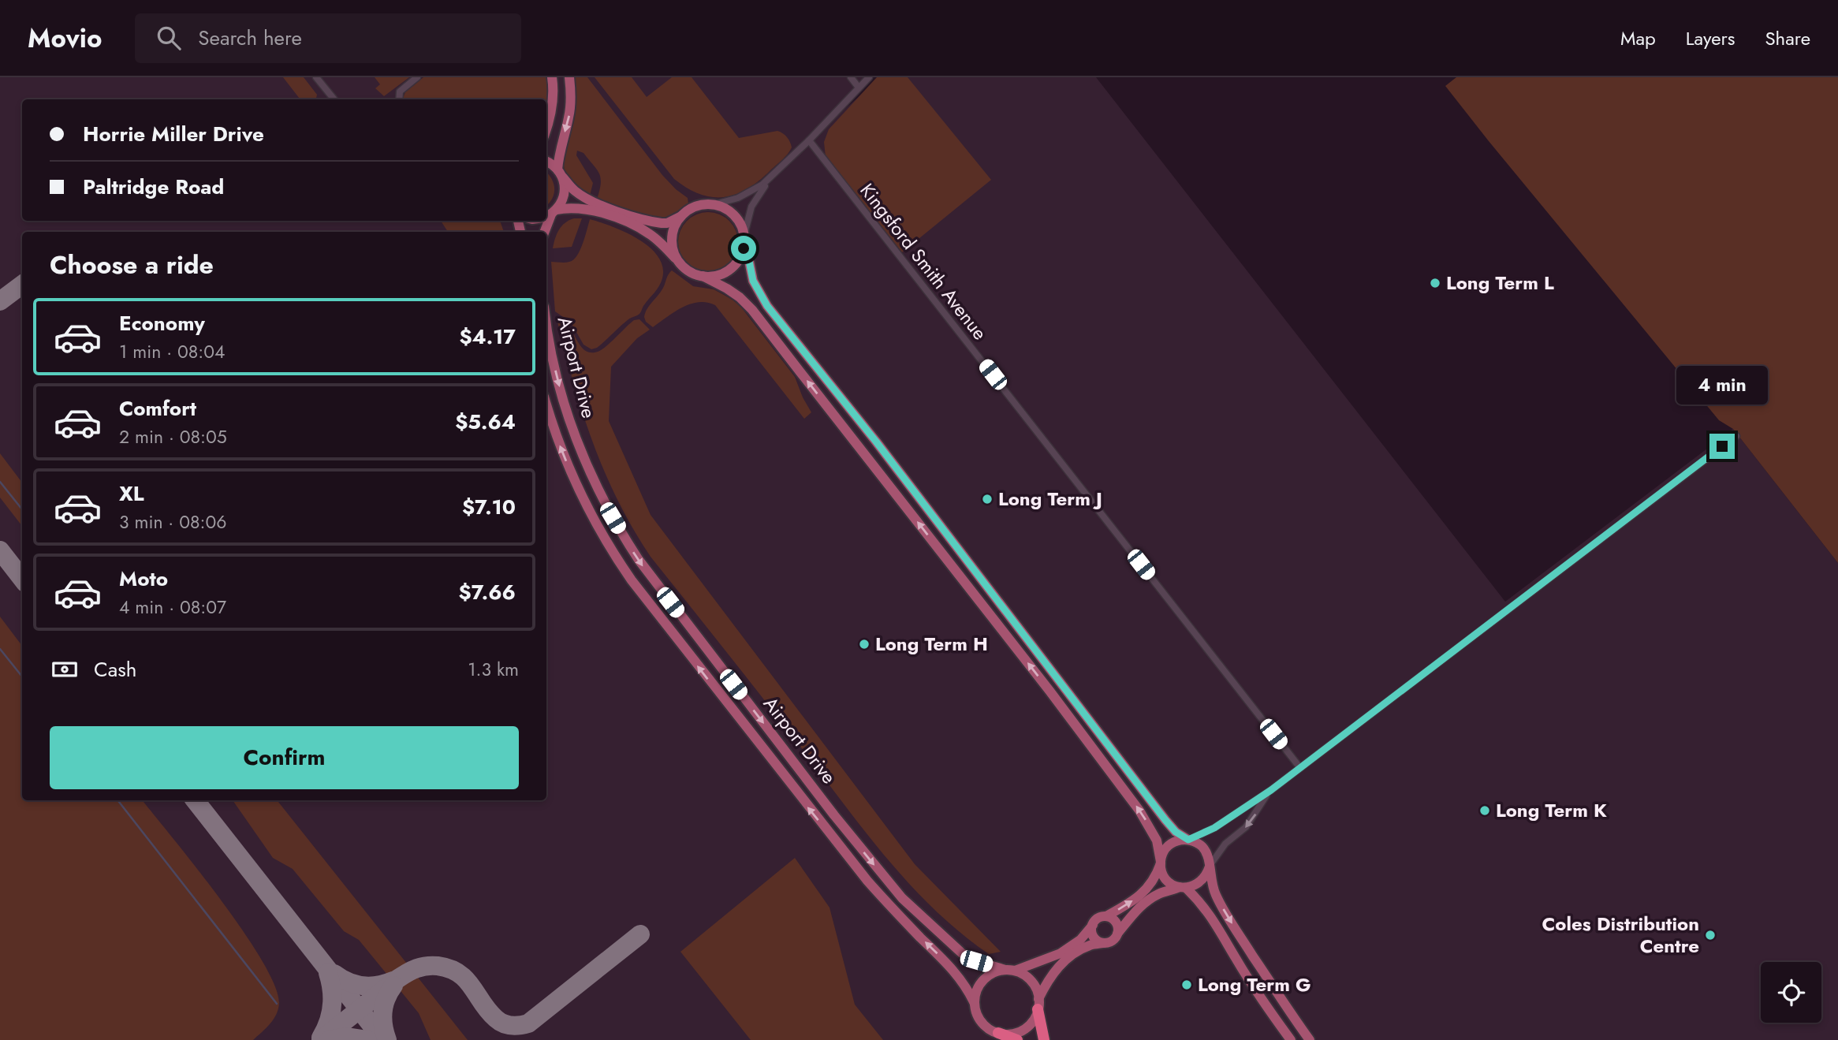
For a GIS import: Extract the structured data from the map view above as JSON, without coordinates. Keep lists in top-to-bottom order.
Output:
{
  "streets": {
    "main road": ["Airport Drive"],
    "street": ["Kingsford Smith Avenue"]
  },
  "places": [
    "Long Term L",
    "Long Term J",
    "Long Term H",
    "Long Term K",
    "Coles Distribution Centre",
    "Long Term G"
  ],
  "page": {
    "header": "Movio",
    "search": "Search here",
    "nav": ["Map", "Layers", "Share"],
    "banner": ["Horrie Miller Drive", "Paltridge Road"],
    "heading": "Choose a ride",
    "list": [
      {
        "name": "Economy",
        "note": "1 min · 08:04",
        "value": "$4.17"
      },
      {
        "name": "Comfort",
        "note": "2 min · 08:05",
        "value": "$5.64"
      },
      {
        "name": "XL",
        "note": "3 min · 08:06",
        "value": "$7.10"
      },
      {
        "name": "Moto",
        "note": "4 min · 08:07",
        "value": "$7.66"
      }
    ],
    "bubble": "4 min",
    "pay": ["Cash", "1.3 km"],
    "buttons": "Confirm"
  }
}
